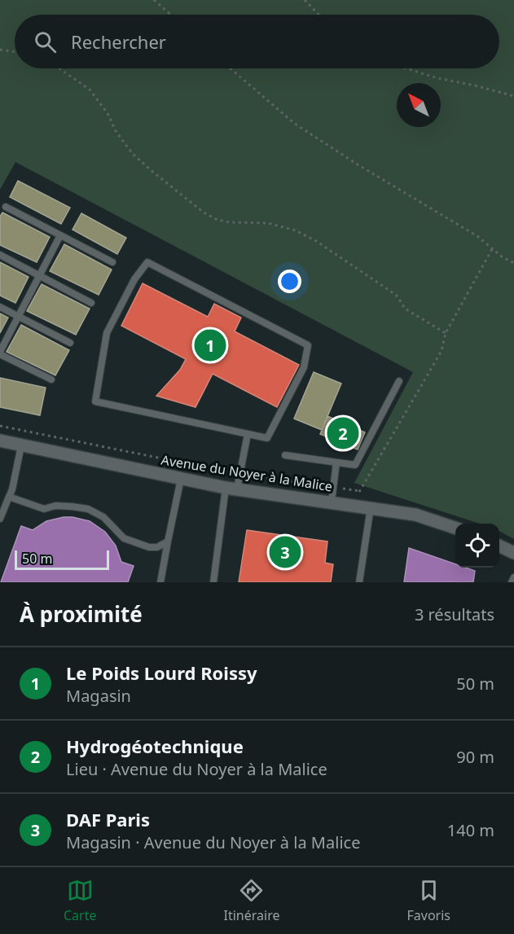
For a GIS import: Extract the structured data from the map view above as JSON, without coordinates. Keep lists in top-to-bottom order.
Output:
{
  "streets": {
    "street": ["Avenue du Noyer à la Malice"]
  },
  "scale_bar": "50 m",
  "north": "top left",
  "page": {
    "search": "Rechercher",
    "pins": ["1", "2", "3"],
    "scale": "50 m",
    "heading": ["À proximité", "3 résultats"],
    "list": [
      {
        "mark": "1",
        "name": "Le Poids Lourd Roissy",
        "note": "Magasin",
        "value": "50 m"
      },
      {
        "mark": "2",
        "name": "Hydrogéotechnique",
        "note": "Lieu · Avenue du Noyer à la Malice",
        "value": "90 m"
      },
      {
        "mark": "3",
        "name": "DAF Paris",
        "note": "Magasin · Avenue du Noyer à la Malice",
        "value": "140 m"
      }
    ],
    "nav": ["Carte", "Itinéraire", "Favoris"]
  }
}
